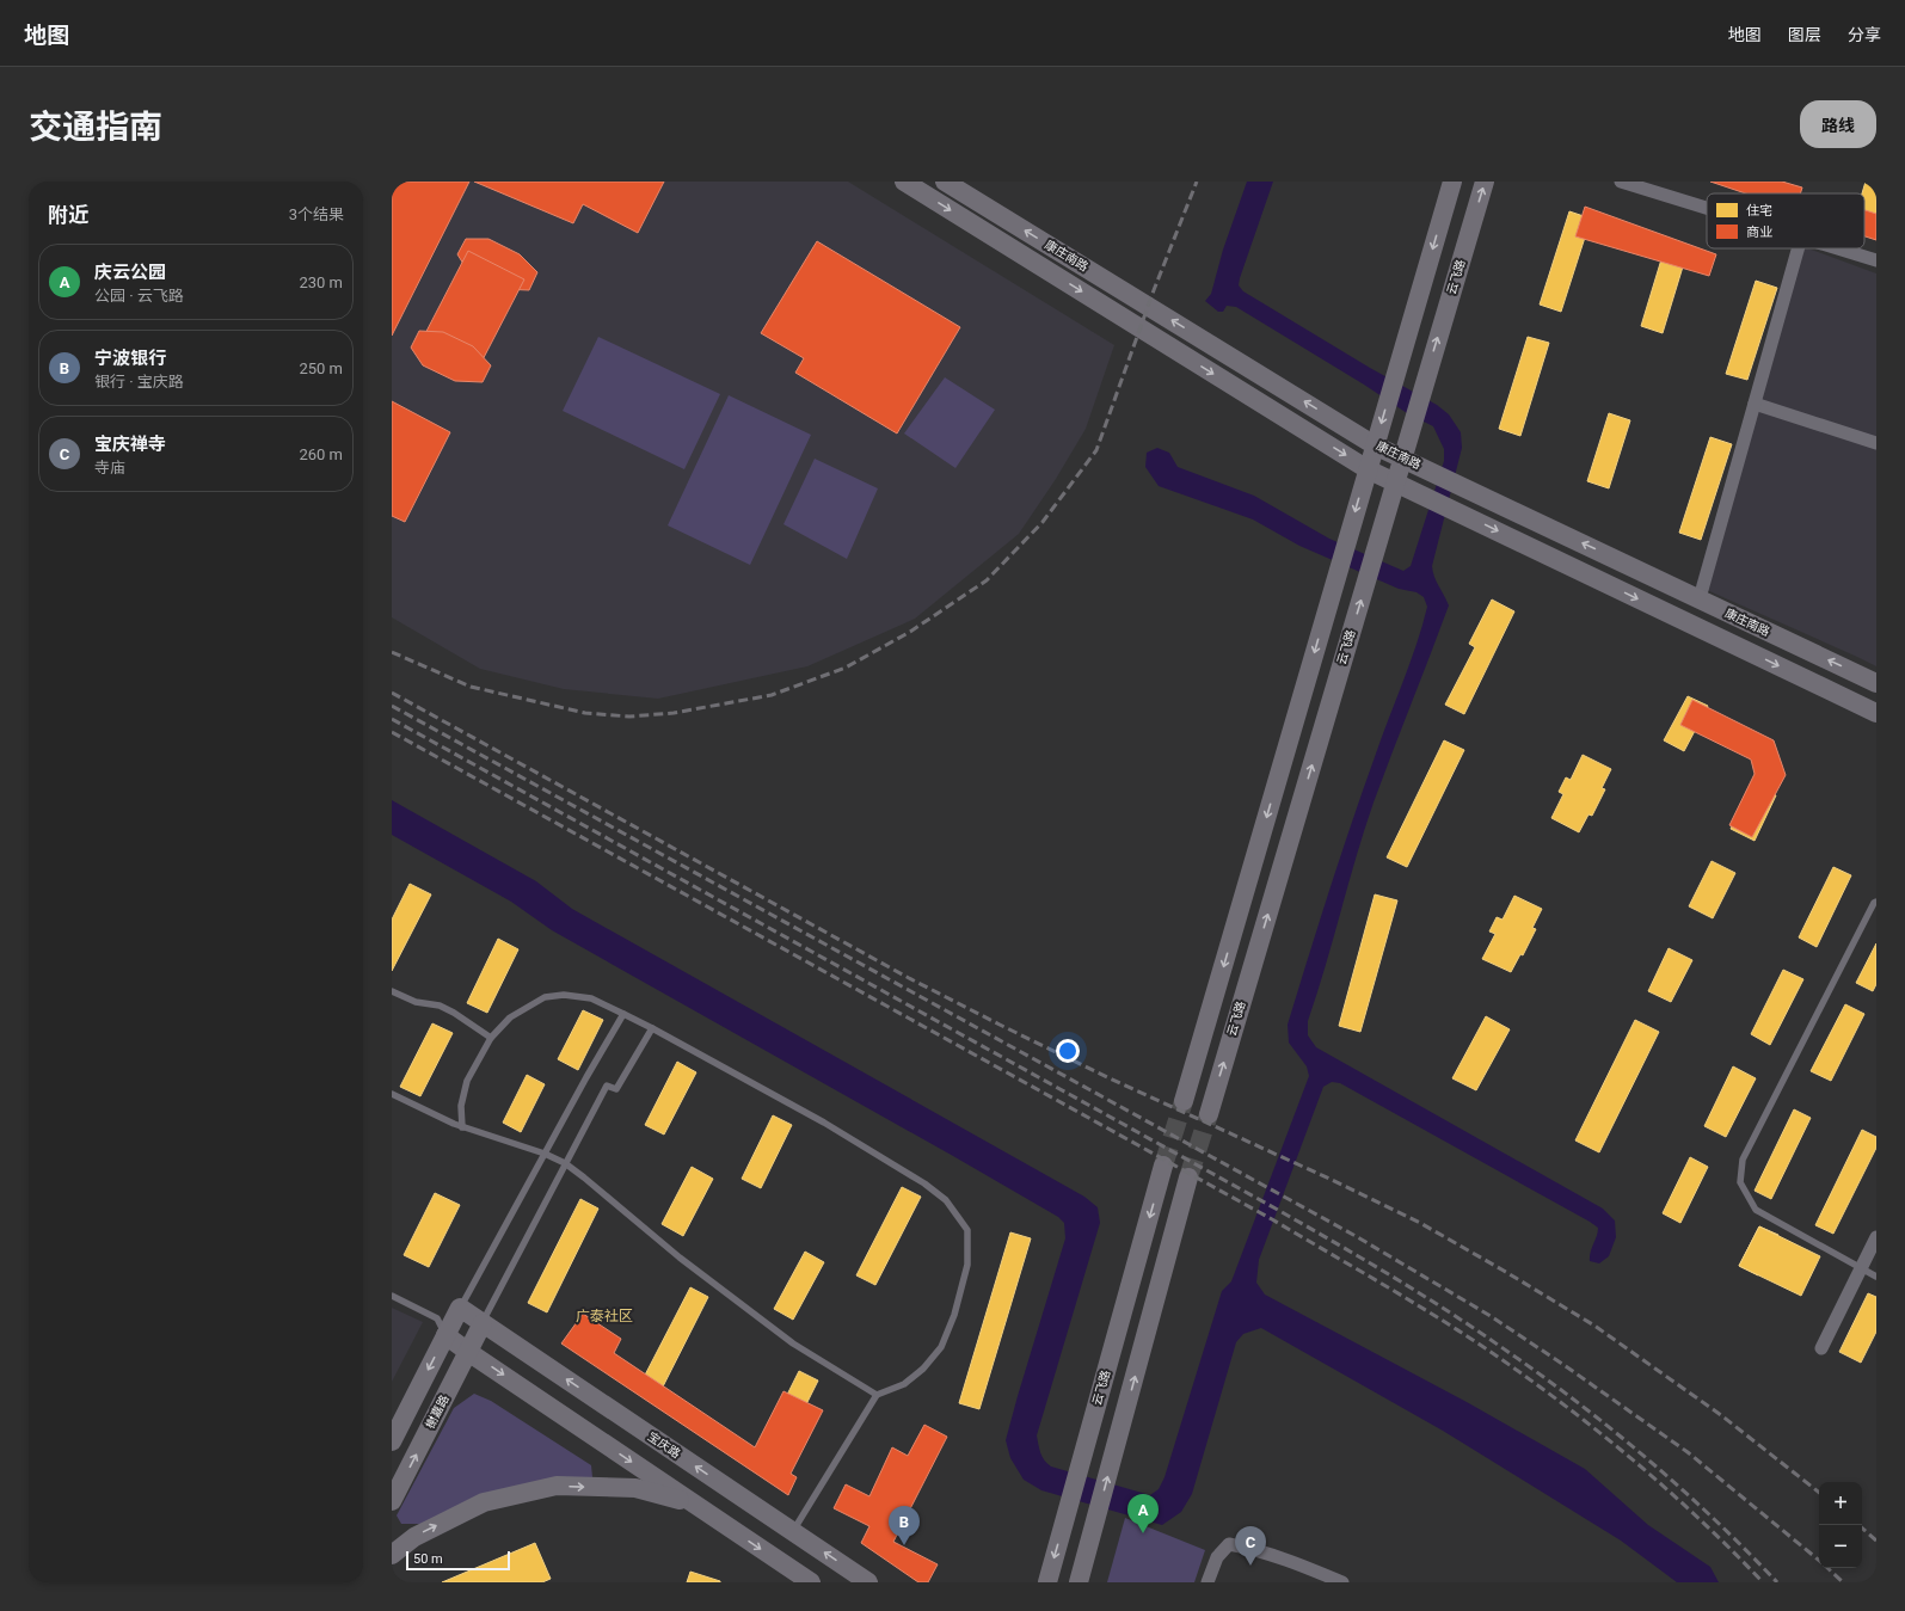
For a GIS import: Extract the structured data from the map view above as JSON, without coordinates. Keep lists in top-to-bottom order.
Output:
{
  "streets": {
    "main road": [
      "康庄南路",
      "云飞路",
      "榭嘉路",
      "宝庆路"
    ]
  },
  "crossings": [
    ["康庄南路", "云飞路"],
    ["榭嘉路", "宝庆路"]
  ],
  "districts": ["广泰社区"],
  "legend": ["住宅", "商业"],
  "scale_bar": "50 m",
  "page": {
    "header": "地图",
    "nav": ["地图", "图层", "分享"],
    "title": "交通指南",
    "buttons": "路线",
    "heading": ["附近", "3个结果"],
    "list": [
      {
        "mark": "A",
        "name": "庆云公园",
        "note": "公园 · 云飞路",
        "value": "230 m"
      },
      {
        "mark": "B",
        "name": "宁波银行",
        "note": "银行 · 宝庆路",
        "value": "250 m"
      },
      {
        "mark": "C",
        "name": "宝庆禅寺",
        "note": "寺庙",
        "value": "260 m"
      }
    ],
    "map_buttons": ["+", "−"],
    "pins": ["A", "B", "C"],
    "scale": "50 m"
  }
}
